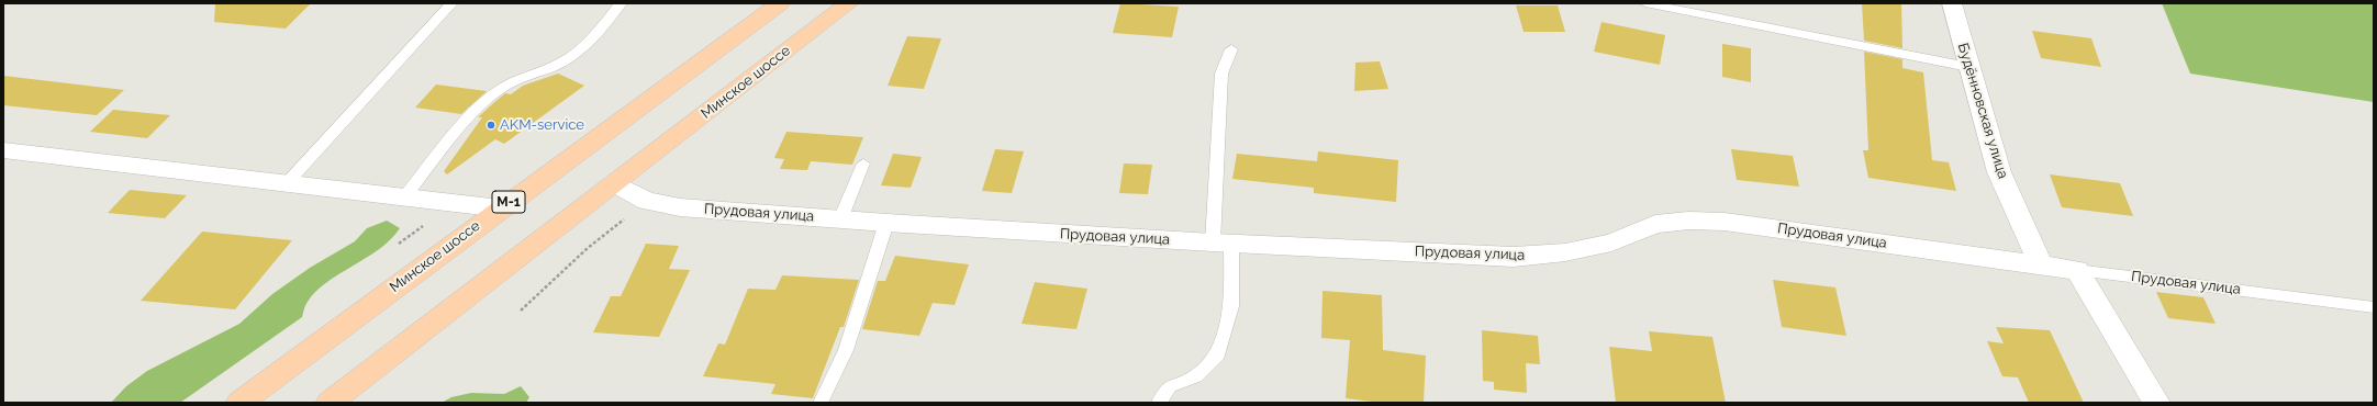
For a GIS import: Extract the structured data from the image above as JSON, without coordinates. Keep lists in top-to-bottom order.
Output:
{
  "streets": {
    "highway": ["Минское шоссе", "М-1"],
    "street": ["Будённовская улица", "Прудовая улица"]
  },
  "crossings": [
    ["Минское шоссе", "Прудовая улица"],
    ["Будённовская улица", "Прудовая улица"]
  ],
  "places": ["AKM-service"]
}
